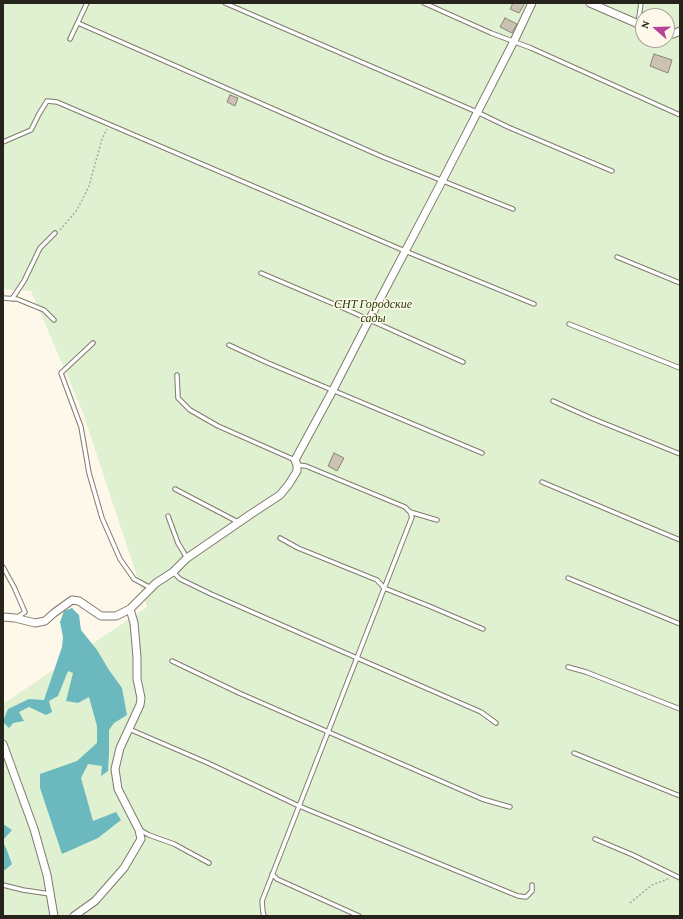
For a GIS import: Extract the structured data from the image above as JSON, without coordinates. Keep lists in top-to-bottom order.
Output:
{
  "parks": ["СНТ Городские сады"],
  "north": "left"
}
